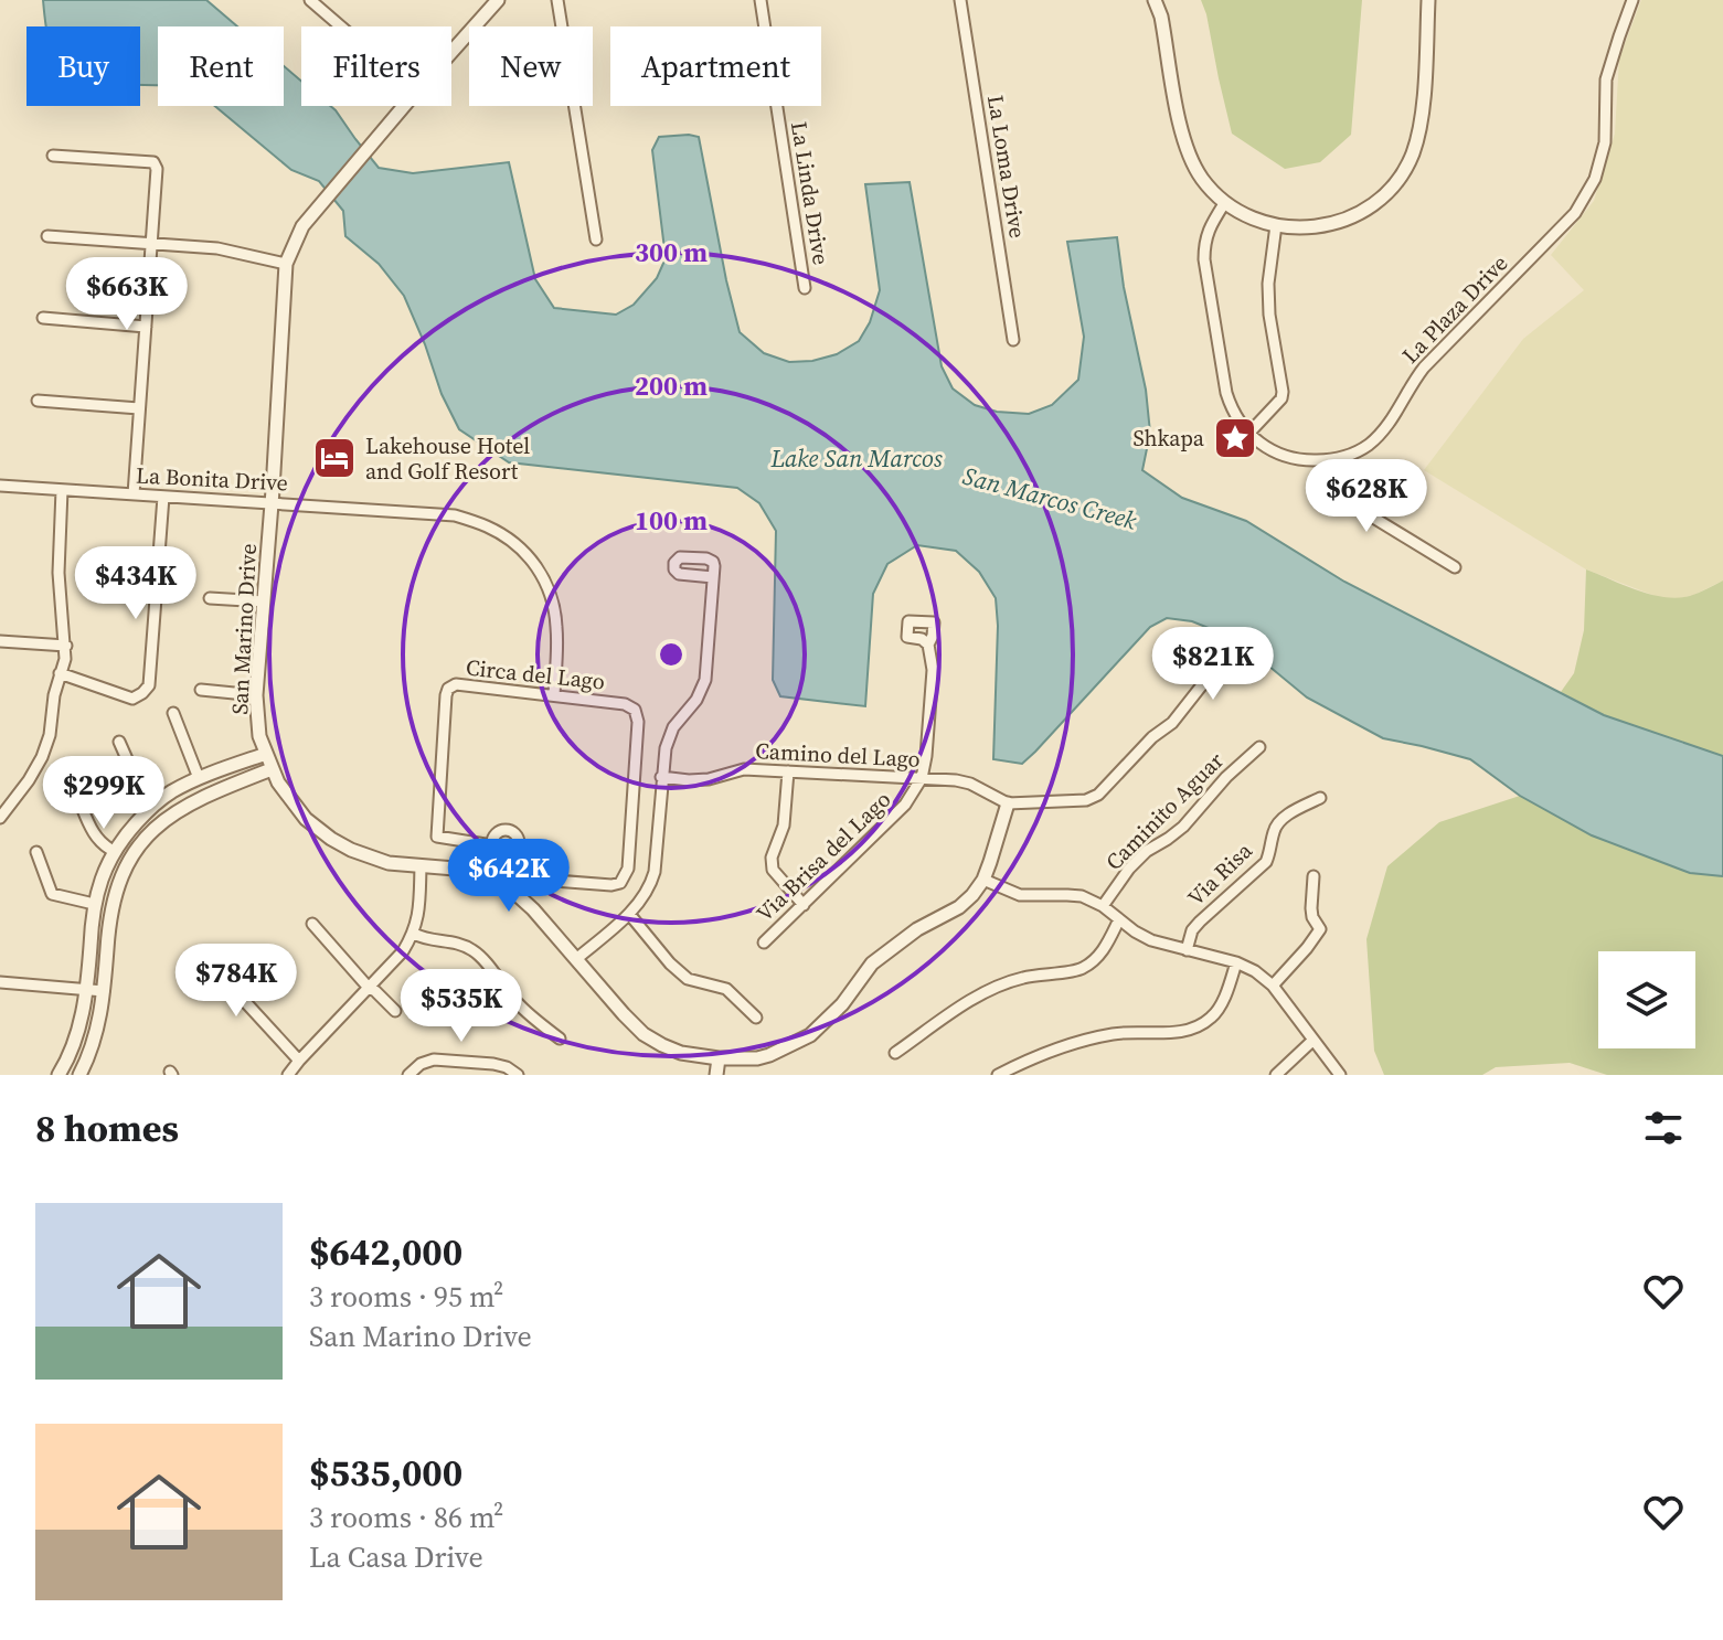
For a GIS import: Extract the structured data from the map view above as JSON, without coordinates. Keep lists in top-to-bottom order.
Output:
{
  "streets": {
    "street": [
      "La Loma Drive",
      "La Linda Drive",
      "La Plaza Drive",
      "La Bonita Drive",
      "San Marino Drive",
      "Circa del Lago",
      "Camino del Lago",
      "Caminito Aguar",
      "Via Brisa del Lago",
      "Via Risa"
    ]
  },
  "crossings": [
    ["La Bonita Drive", "San Marino Drive"],
    ["La Bonita Drive", "Circa del Lago"],
    ["San Marino Drive", "Camino del Lago"],
    ["Camino del Lago", "Via Brisa del Lago"]
  ],
  "water": ["Lake San Marcos", "San Marcos Creek"],
  "places": {
    "place": ["Shkapa"],
    "hotel": ["Lakehouse Hotel and Golf Resort"]
  },
  "page": {
    "chip": [
      "Buy",
      "Rent",
      "Filters",
      "New",
      "Apartment"
    ],
    "price": [
      "$663K",
      "$628K",
      "$434K",
      "$821K",
      "$299K",
      "$642K",
      "$784K",
      "$535K"
    ],
    "heading": "8 homes",
    "list": [
      {
        "name": "$642,000",
        "note": "3 rooms · 95 m² · San Marino Drive"
      },
      {
        "name": "$535,000",
        "note": "3 rooms · 86 m² · La Casa Drive"
      }
    ]
  },
  "rings": ["300 m", "200 m", "100 m"]
}
